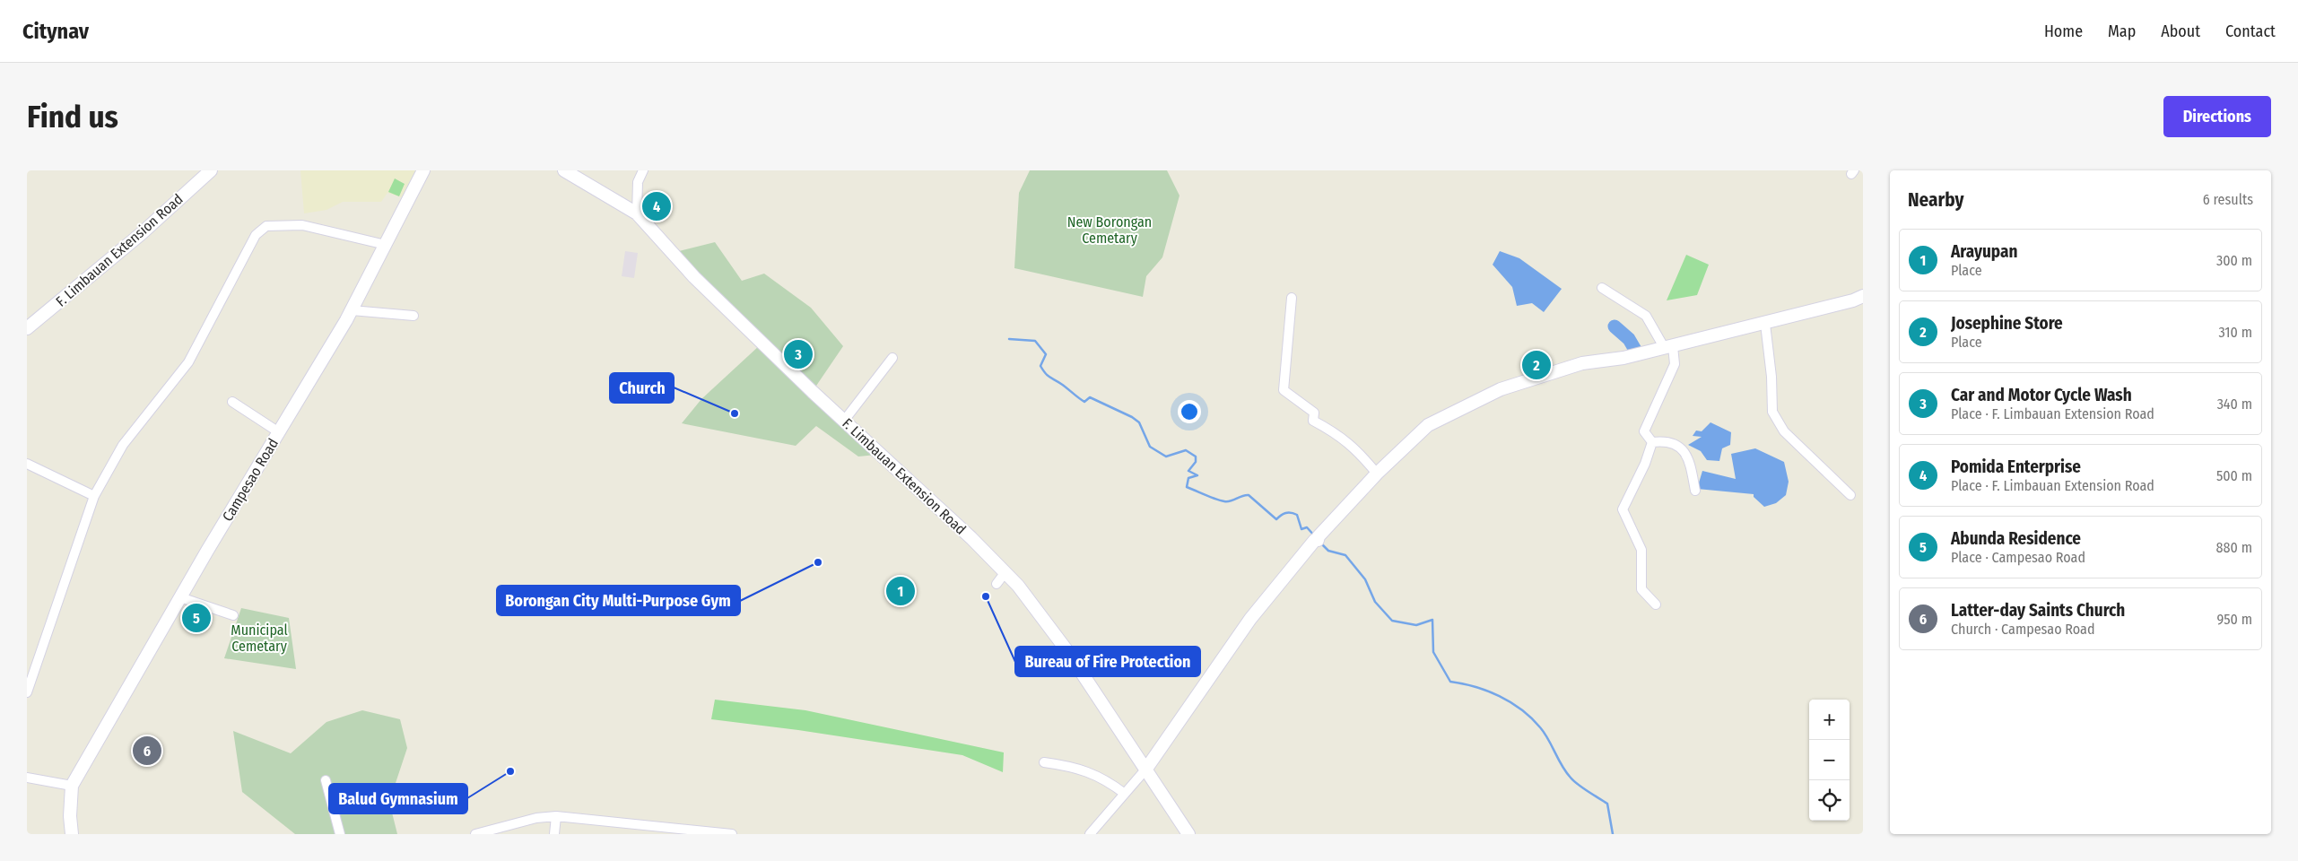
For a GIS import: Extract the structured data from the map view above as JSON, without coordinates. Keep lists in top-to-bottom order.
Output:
{
  "streets": {
    "street": ["F. Limbauan Extension Road", "Campesao Road"]
  },
  "parks": ["New Borongan Cemetary", "Municipal Cemetary"],
  "places": [
    "Church",
    "Borongan City Multi-Purpose Gym",
    "Bureau of Fire Protection",
    "Balud Gymnasium"
  ],
  "page": {
    "header": "Citynav",
    "nav": [
      "Home",
      "Map",
      "About",
      "Contact"
    ],
    "buttons": "Directions",
    "title": "Find us",
    "heading": ["Nearby", "6 results"],
    "pins": [
      "4",
      "3",
      "2",
      "1",
      "5",
      "6"
    ],
    "list": [
      {
        "mark": "1",
        "name": "Arayupan",
        "note": "Place",
        "value": "300 m"
      },
      {
        "mark": "2",
        "name": "Josephine Store",
        "note": "Place",
        "value": "310 m"
      },
      {
        "mark": "3",
        "name": "Car and Motor Cycle Wash",
        "note": "Place · F. Limbauan Extension Road",
        "value": "340 m"
      },
      {
        "mark": "4",
        "name": "Pomida Enterprise",
        "note": "Place · F. Limbauan Extension Road",
        "value": "500 m"
      },
      {
        "mark": "5",
        "name": "Abunda Residence",
        "note": "Place · Campesao Road",
        "value": "880 m"
      },
      {
        "mark": "6",
        "name": "Latter-day Saints Church",
        "note": "Church · Campesao Road",
        "value": "950 m"
      }
    ],
    "map_buttons": ["+", "−"]
  }
}
